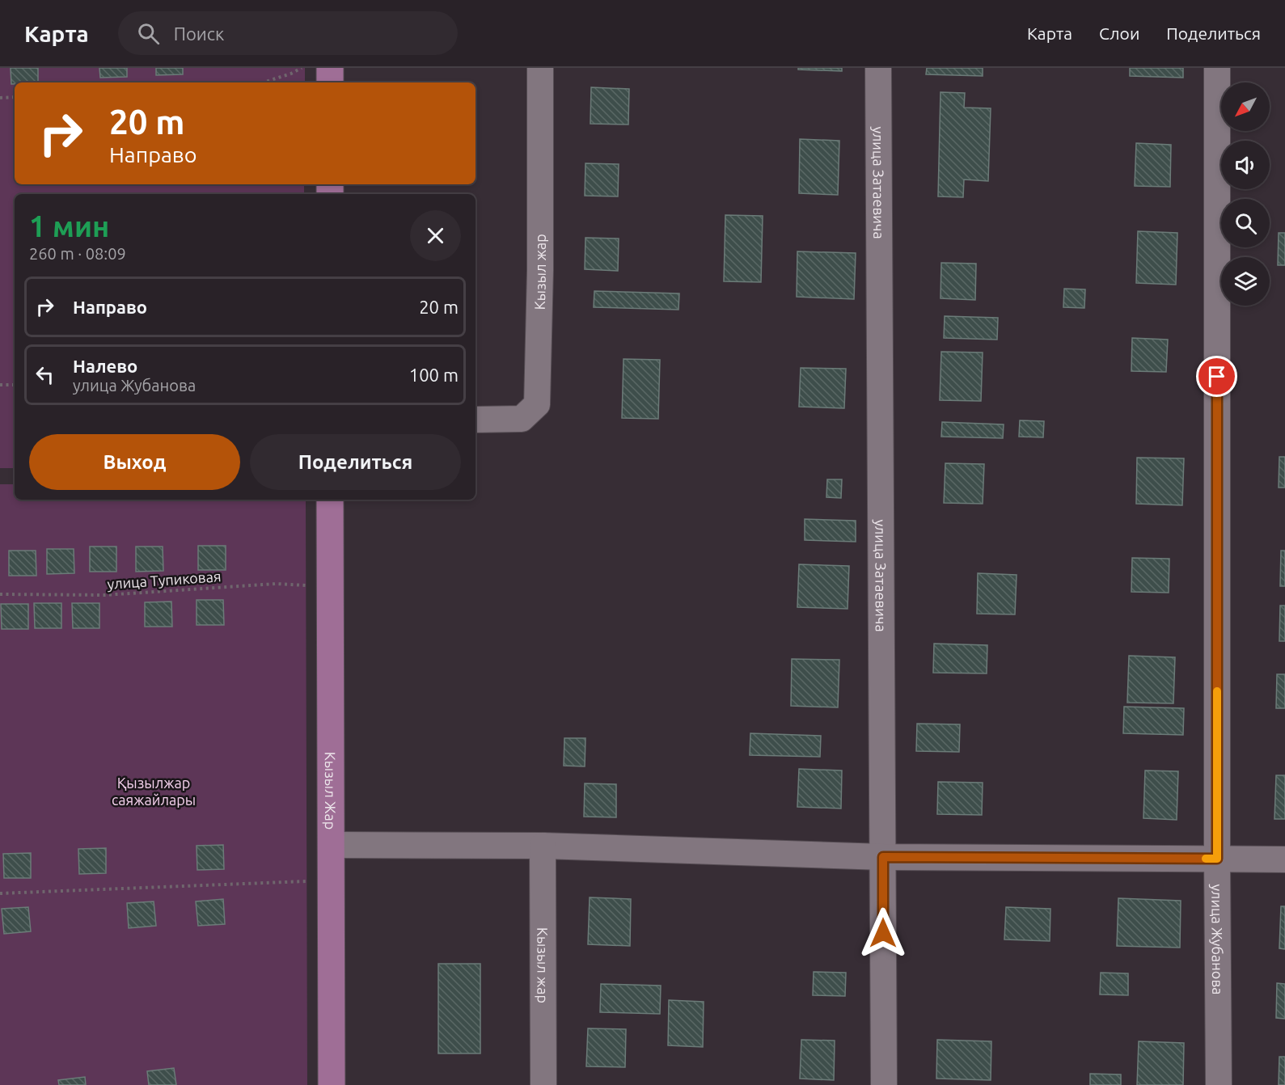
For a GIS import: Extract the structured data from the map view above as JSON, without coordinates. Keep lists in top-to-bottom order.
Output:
{
  "streets": {
    "main road": ["Кызыл Жар"],
    "street": ["улица Затаевича", "Кызыл жар", "улица Жубанова"],
    "path": ["улица Тупиковая"]
  },
  "crossings": [
    ["улица Тупиковая", "Кызыл Жар"]
  ],
  "parks": ["Қызылжар саяжайлары"],
  "north": "bottom left",
  "page": {
    "header": "Карта",
    "search": "Поиск",
    "nav": ["Карта", "Слои", "Поделиться"],
    "turn": ["20 m", "Направо"],
    "heading": ["1 мин", "260 m · 08:09"],
    "list": [
      {
        "name": "Направо",
        "value": "20 m"
      },
      {
        "name": "Налево",
        "note": "улица Жубанова",
        "value": "100 m"
      }
    ],
    "buttons": ["Выход", "Поделиться"]
  }
}
